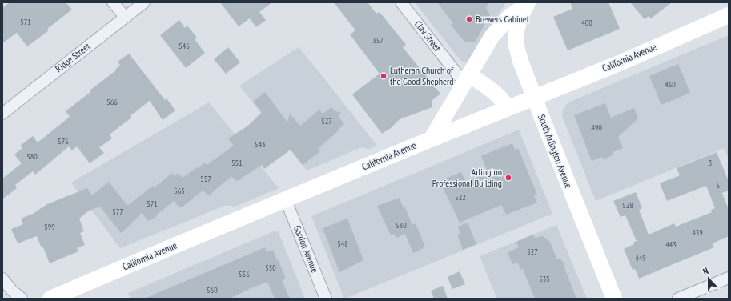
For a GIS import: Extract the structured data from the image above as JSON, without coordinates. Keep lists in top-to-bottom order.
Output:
{
  "streets": {
    "main road": ["California Avenue", "South Arlington Avenue"],
    "street": ["Clay Street", "Ridge Street", "Gordon Avenue"]
  },
  "crossings": [
    ["California Avenue", "South Arlington Avenue"],
    ["California Avenue", "Gordon Avenue"]
  ],
  "places": ["Brewers Cabinet", "Lutheran Church of the Good Shepherd", "Arlington Professional Building"],
  "house_numbers": [
    "571",
    "400",
    "357",
    "546",
    "460",
    "566",
    "527",
    "490",
    "576",
    "543",
    "580",
    "551",
    "3",
    "557",
    "5",
    "565",
    "522",
    "571",
    "528",
    "577",
    "530",
    "599",
    "439",
    "548",
    "443",
    "527",
    "449",
    "550",
    "556",
    "535",
    "560"
  ],
  "north": "top"
}
